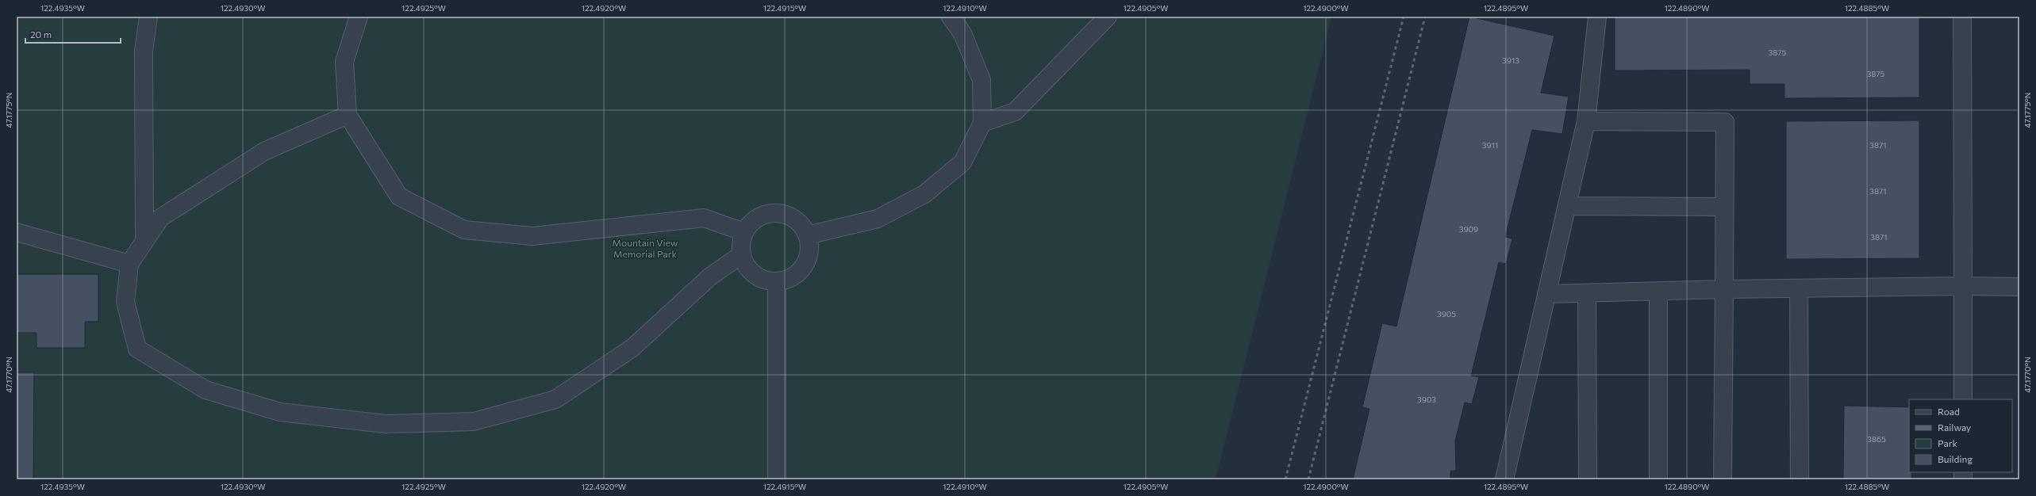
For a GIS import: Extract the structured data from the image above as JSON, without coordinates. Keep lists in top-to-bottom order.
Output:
{
  "parks": ["Mountain View Memorial Park"],
  "house_numbers": [
    "3875",
    "3913",
    "3875",
    "3911",
    "3871",
    "3871",
    "3909",
    "3871",
    "3905",
    "3903",
    "3865"
  ],
  "legend": [
    "Road",
    "Railway",
    "Park",
    "Building"
  ],
  "scale_bar": "20 m",
  "coordinates": [
    "122.4935°W",
    "122.4930°W",
    "122.4925°W",
    "122.4920°W",
    "122.4915°W",
    "122.4910°W",
    "122.4905°W",
    "122.4900°W",
    "122.4895°W",
    "122.4890°W",
    "122.4885°W",
    "47.1775°N",
    "47.1770°N"
  ]
}
